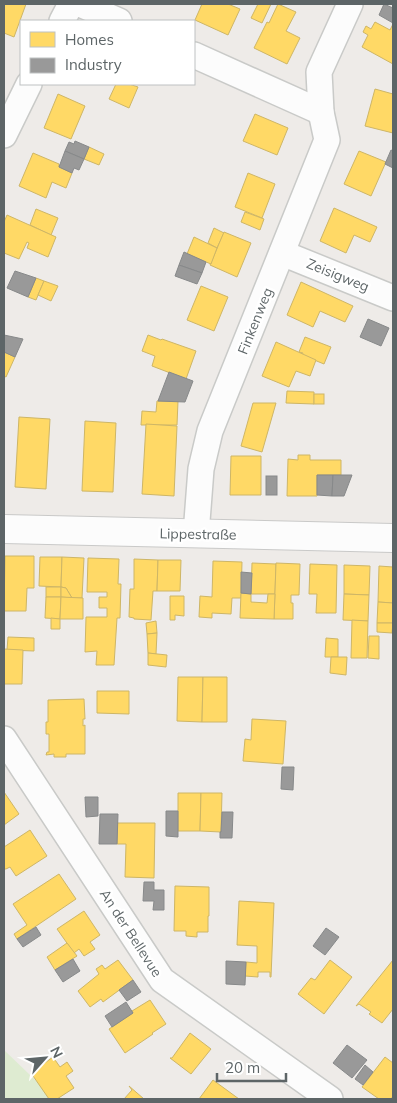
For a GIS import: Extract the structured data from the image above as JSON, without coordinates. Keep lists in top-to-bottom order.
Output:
{
  "streets": {
    "main road": ["Lippestraße"],
    "street": ["Zeisigweg", "Finkenweg", "An der Bellevue"]
  },
  "crossings": [
    ["Zeisigweg", "Finkenweg"],
    ["Finkenweg", "Lippestraße"]
  ],
  "legend": ["Homes", "Industry"],
  "scale_bar": "20 m",
  "north": "top right"
}
